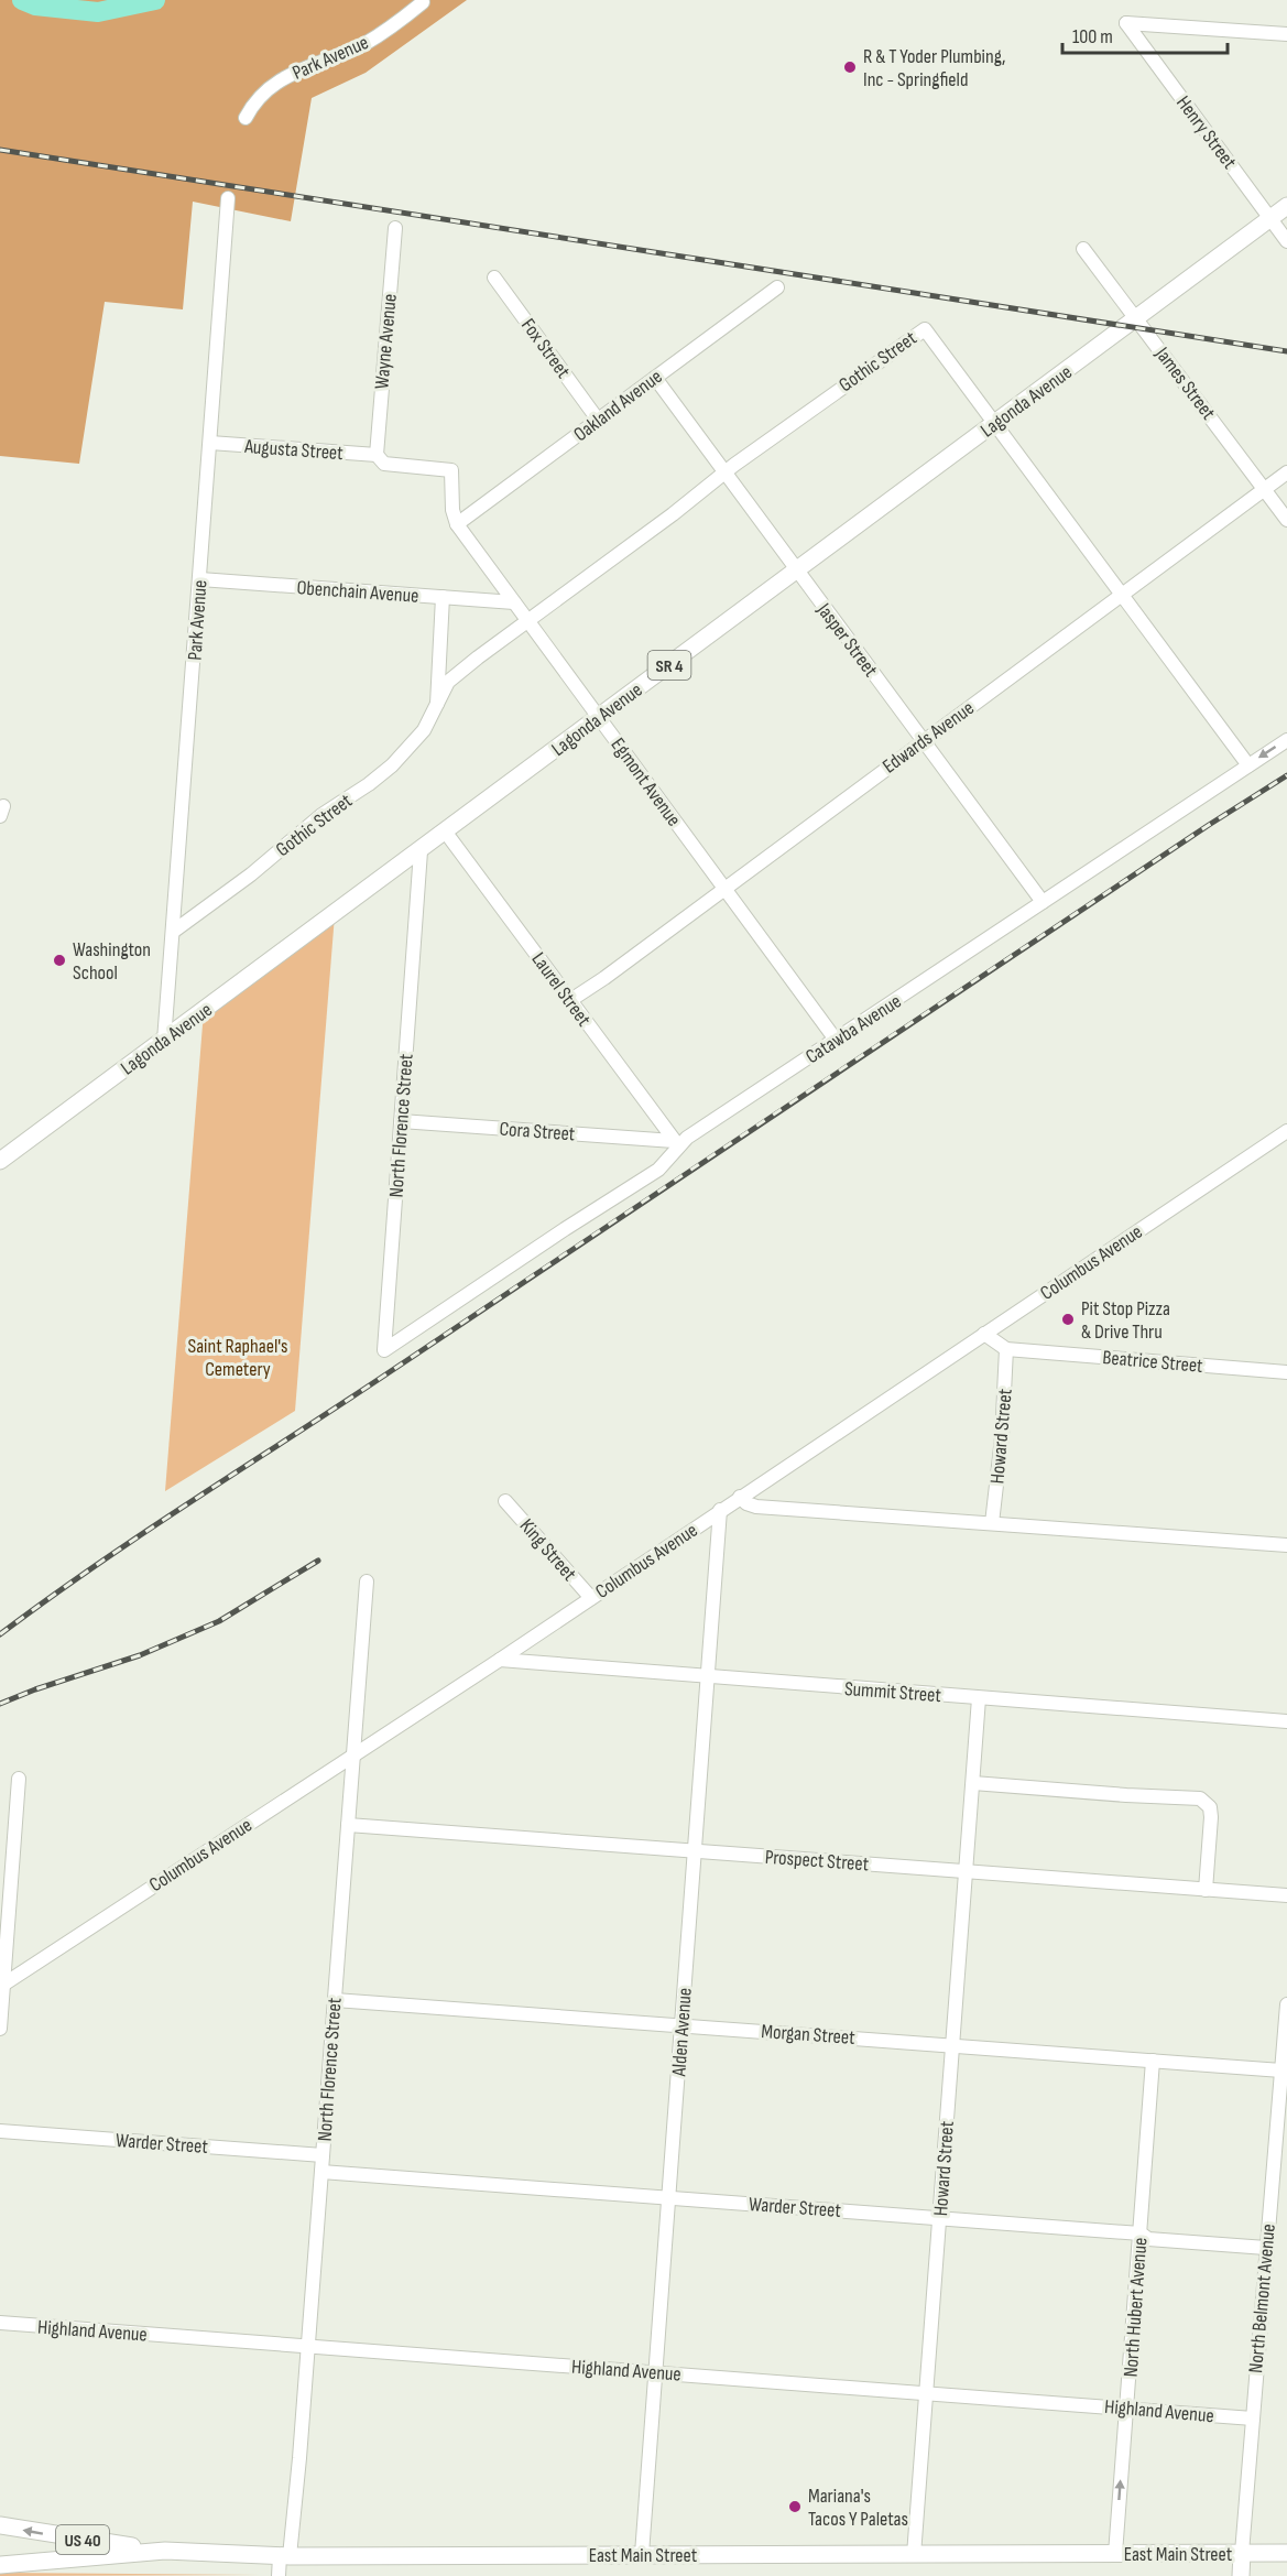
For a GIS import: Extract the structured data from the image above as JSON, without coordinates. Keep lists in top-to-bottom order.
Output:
{
  "streets": {
    "main road": [
      "Lagonda Avenue",
      "SR 4",
      "US 40",
      "East Main Street"
    ],
    "street": [
      "Park Avenue",
      "Henry Street",
      "Wayne Avenue",
      "Fox Street",
      "Gothic Street",
      "James Street",
      "Oakland Avenue",
      "Augusta Street",
      "Obenchain Avenue",
      "Jasper Street",
      "Edwards Avenue",
      "Egmont Avenue",
      "Laurel Street",
      "Catawba Avenue",
      "North Florence Street",
      "Cora Street",
      "Columbus Avenue",
      "Beatrice Street",
      "Howard Street",
      "King Street",
      "Summit Street",
      "Prospect Street",
      "Alden Avenue",
      "Morgan Street",
      "Warder Street",
      "North Belmont Avenue",
      "North Hubert Avenue",
      "Highland Avenue"
    ]
  },
  "crossings": [
    ["Park Avenue", "Gothic Street"],
    ["Park Avenue", "Lagonda Avenue"],
    ["Park Avenue", "Augusta Street"],
    ["Park Avenue", "Obenchain Avenue"],
    ["Henry Street", "Lagonda Avenue"],
    ["Wayne Avenue", "Augusta Street"],
    ["Fox Street", "Oakland Avenue"],
    ["Gothic Street", "Lagonda Avenue"],
    ["Gothic Street", "Obenchain Avenue"],
    ["Gothic Street", "Jasper Street"],
    ["Gothic Street", "Edwards Avenue"],
    ["Gothic Street", "Egmont Avenue"],
    ["Gothic Street", "Catawba Avenue"],
    ["James Street", "Lagonda Avenue"],
    ["James Street", "Edwards Avenue"],
    ["Lagonda Avenue", "Jasper Street"],
    ["Lagonda Avenue", "Egmont Avenue"],
    ["Lagonda Avenue", "Laurel Street"],
    ["Lagonda Avenue", "North Florence Street"],
    ["Oakland Avenue", "Augusta Street"],
    ["Oakland Avenue", "Jasper Street"],
    ["Oakland Avenue", "Egmont Avenue"],
    ["Augusta Street", "Egmont Avenue"],
    ["Obenchain Avenue", "Egmont Avenue"],
    ["Jasper Street", "Edwards Avenue"],
    ["Jasper Street", "Catawba Avenue"],
    ["Edwards Avenue", "Egmont Avenue"],
    ["Edwards Avenue", "Laurel Street"],
    ["Egmont Avenue", "Catawba Avenue"],
    ["Laurel Street", "Catawba Avenue"],
    ["Laurel Street", "Cora Street"],
    ["Catawba Avenue", "North Florence Street"],
    ["Catawba Avenue", "Cora Street"],
    ["North Florence Street", "Cora Street"],
    ["North Florence Street", "Columbus Avenue"],
    ["North Florence Street", "Prospect Street"],
    ["North Florence Street", "Morgan Street"],
    ["North Florence Street", "Warder Street"],
    ["North Florence Street", "Highland Avenue"],
    ["North Florence Street", "East Main Street"],
    ["Columbus Avenue", "King Street"],
    ["Columbus Avenue", "Summit Street"],
    ["Columbus Avenue", "Alden Avenue"],
    ["Beatrice Street", "Howard Street"],
    ["Howard Street", "Summit Street"],
    ["Howard Street", "Prospect Street"],
    ["Howard Street", "Morgan Street"],
    ["Howard Street", "Warder Street"],
    ["Howard Street", "Highland Avenue"],
    ["Howard Street", "East Main Street"],
    ["Summit Street", "Alden Avenue"],
    ["Prospect Street", "Alden Avenue"],
    ["Alden Avenue", "Morgan Street"],
    ["Alden Avenue", "Warder Street"],
    ["Alden Avenue", "Highland Avenue"],
    ["Alden Avenue", "East Main Street"],
    ["Morgan Street", "North Belmont Avenue"],
    ["Morgan Street", "North Hubert Avenue"],
    ["Warder Street", "North Belmont Avenue"],
    ["Warder Street", "North Hubert Avenue"],
    ["North Belmont Avenue", "Highland Avenue"],
    ["North Belmont Avenue", "East Main Street"],
    ["North Hubert Avenue", "Highland Avenue"],
    ["North Hubert Avenue", "East Main Street"],
    ["US 40", "East Main Street"]
  ],
  "parks": ["Saint Raphael's Cemetery"],
  "places": [
    "R & T Yoder Plumbing, Inc - Springfield",
    "Washington School",
    "Pit Stop Pizza & Drive Thru",
    "Mariana's Tacos Y Paletas"
  ],
  "scale_bar": "100 m"
}
